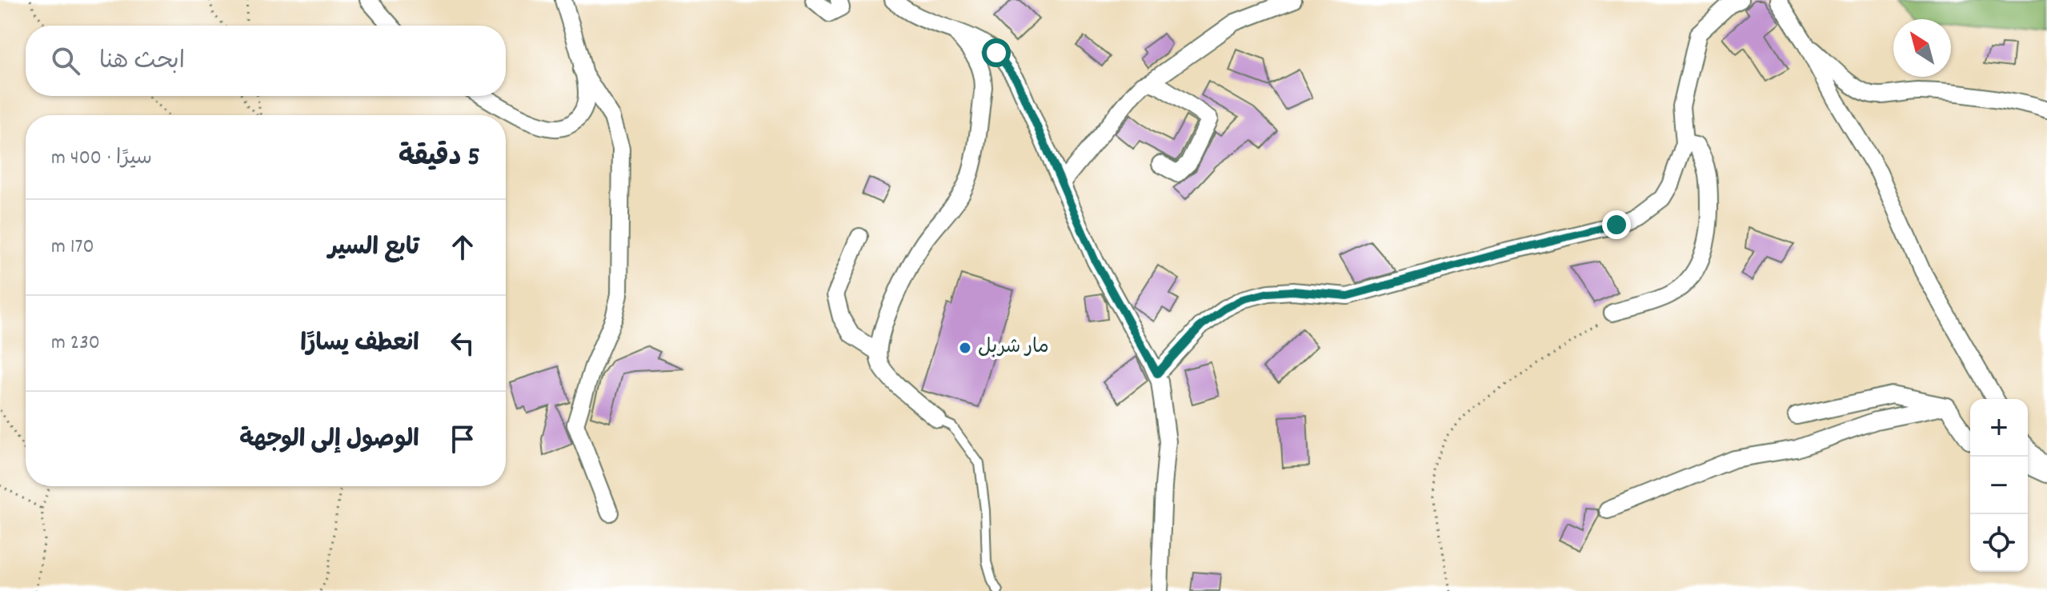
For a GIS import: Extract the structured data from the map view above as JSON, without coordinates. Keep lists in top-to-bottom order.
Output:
{
  "places": ["مار شربل"],
  "north": "top left",
  "page": {
    "search": "ابحث هنا",
    "heading": ["5 دقيقة", "سيرًا · 400 m"],
    "list": [
      ["تابع السير", "170 m"],
      ["انعطف يسارًا", "230 m"],
      "الوصول إلى الوجهة"
    ],
    "map_buttons": ["+", "−"]
  }
}
